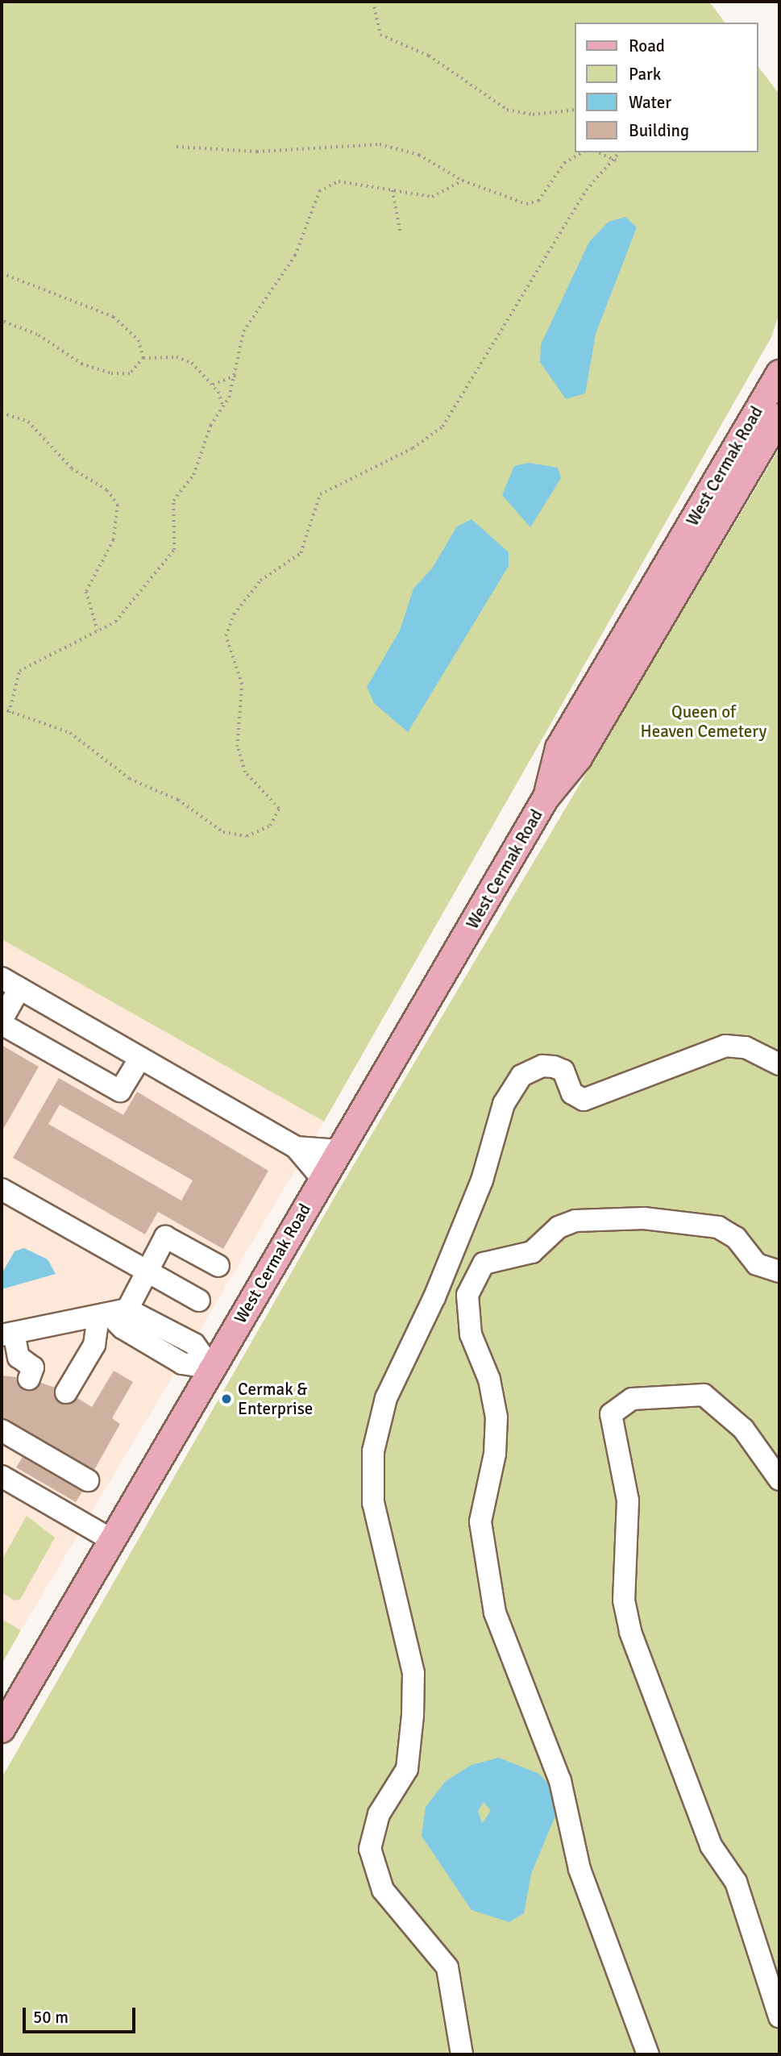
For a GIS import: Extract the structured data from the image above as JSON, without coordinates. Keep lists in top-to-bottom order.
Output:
{
  "streets": {
    "main road": ["West Cermak Road"]
  },
  "parks": ["Queen of Heaven Cemetery"],
  "places": ["Cermak & Enterprise"],
  "legend": [
    "Road",
    "Park",
    "Water",
    "Building"
  ],
  "scale_bar": "50 m"
}
